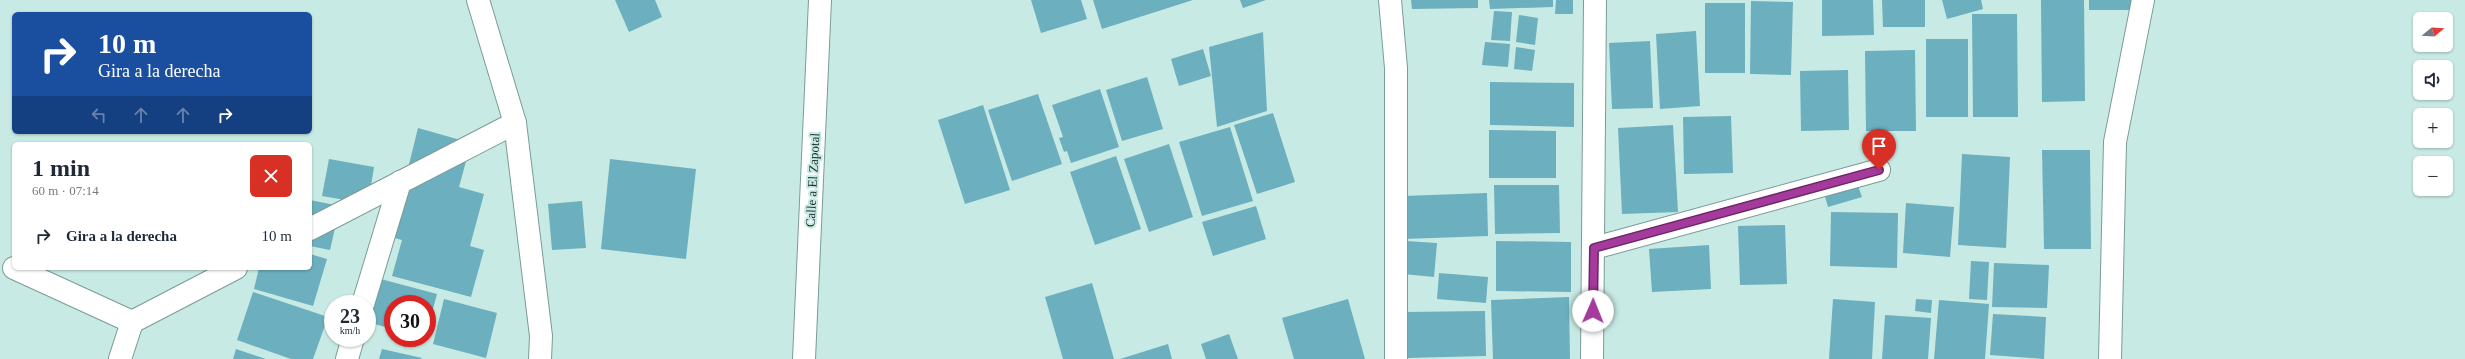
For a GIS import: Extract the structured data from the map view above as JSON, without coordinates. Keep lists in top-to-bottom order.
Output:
{
  "streets": {
    "street": ["Calle a El Zapotal"]
  },
  "north": "right",
  "page": {
    "map_buttons": ["+", "−"],
    "turn": ["10 m", "Gira a la derecha"],
    "heading": ["1 min", "60 m · 07:14"],
    "list": [
      {
        "name": "Gira a la derecha",
        "value": "10 m"
      }
    ],
    "speed": "23 km/h",
    "limit": "30"
  }
}
